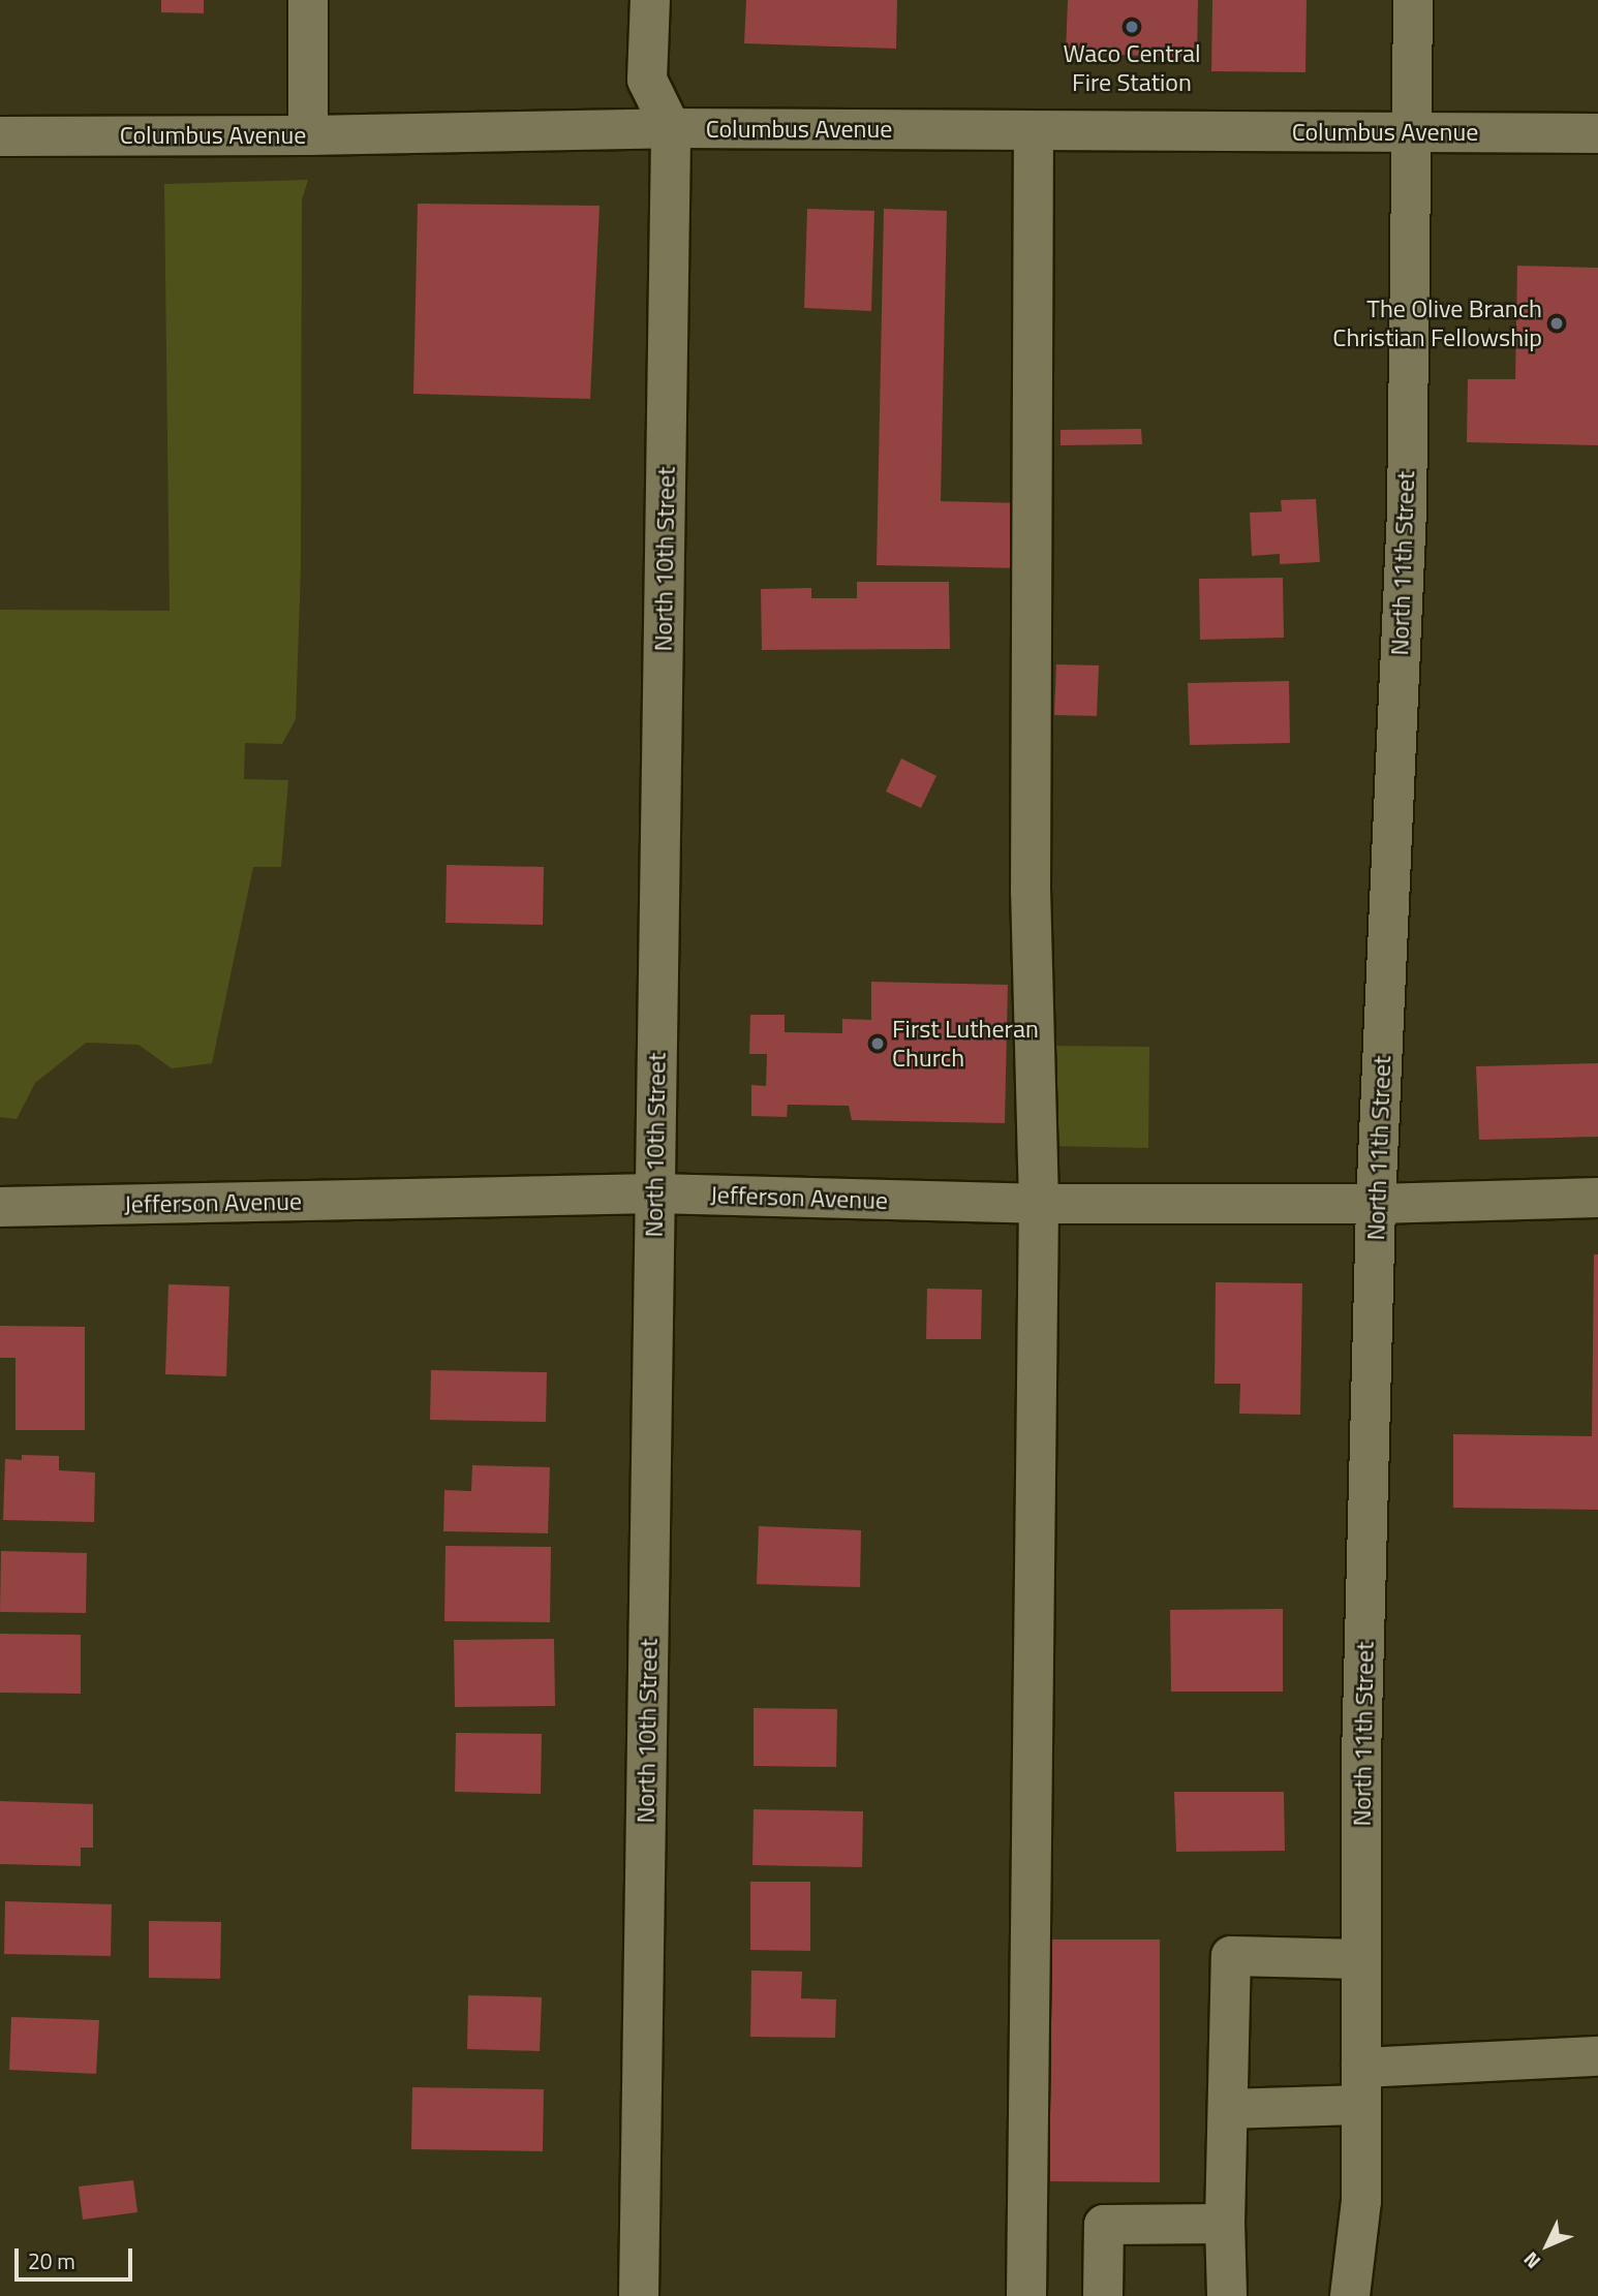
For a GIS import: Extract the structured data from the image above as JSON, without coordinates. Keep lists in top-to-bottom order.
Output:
{
  "streets": {
    "street": [
      "Columbus Avenue",
      "North 10th Street",
      "North 11th Street",
      "Jefferson Avenue"
    ]
  },
  "crossings": [
    ["Columbus Avenue", "North 10th Street"],
    ["Columbus Avenue", "North 11th Street"],
    ["North 10th Street", "Jefferson Avenue"],
    ["North 11th Street", "Jefferson Avenue"]
  ],
  "places": ["Waco Central Fire Station", "The Olive Branch Christian Fellowship", "First Lutheran Church"],
  "scale_bar": "20 m",
  "north": "bottom left"
}
